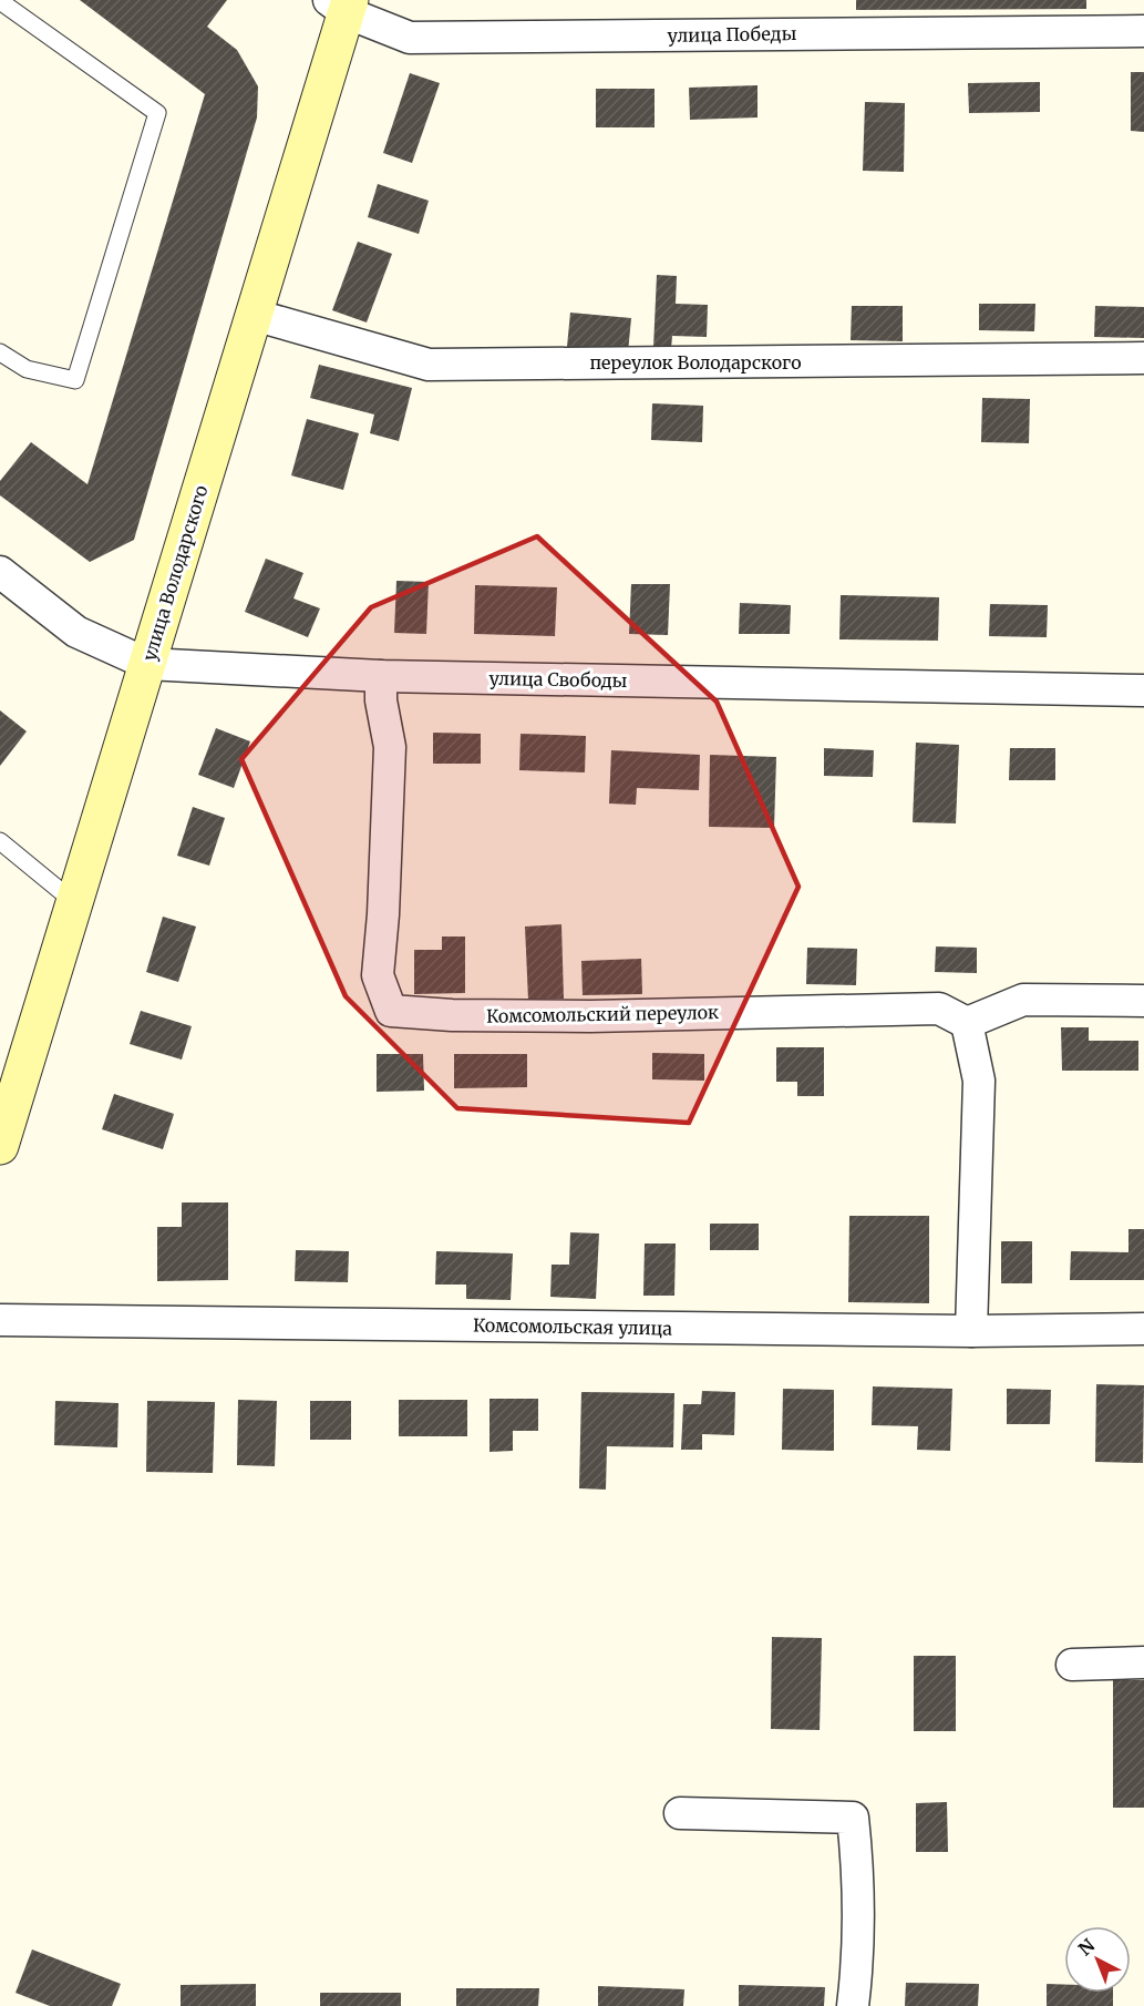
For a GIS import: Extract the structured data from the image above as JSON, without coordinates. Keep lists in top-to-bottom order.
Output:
{
  "streets": {
    "main road": ["улица Володарского"],
    "street": [
      "улица Победы",
      "переулок Володарского",
      "улица Свободы",
      "Комсомольский переулок",
      "Комсомольская улица"
    ]
  },
  "crossings": [
    ["улица Победы", "улица Володарского"],
    ["переулок Володарского", "улица Володарского"],
    ["улица Володарского", "улица Свободы"],
    ["улица Свободы", "Комсомольский переулок"]
  ],
  "north": "top left"
}
